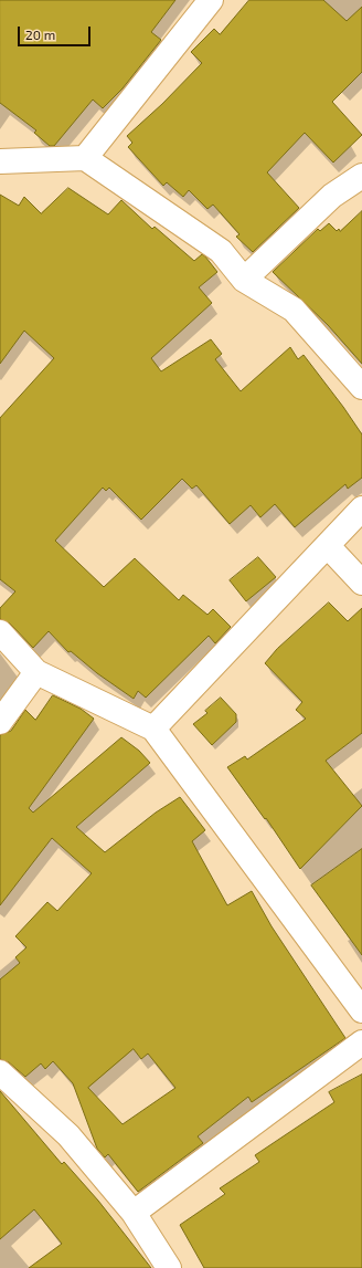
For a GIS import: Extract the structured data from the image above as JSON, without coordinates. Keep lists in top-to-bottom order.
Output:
{
  "scale_bar": "20 m"
}
